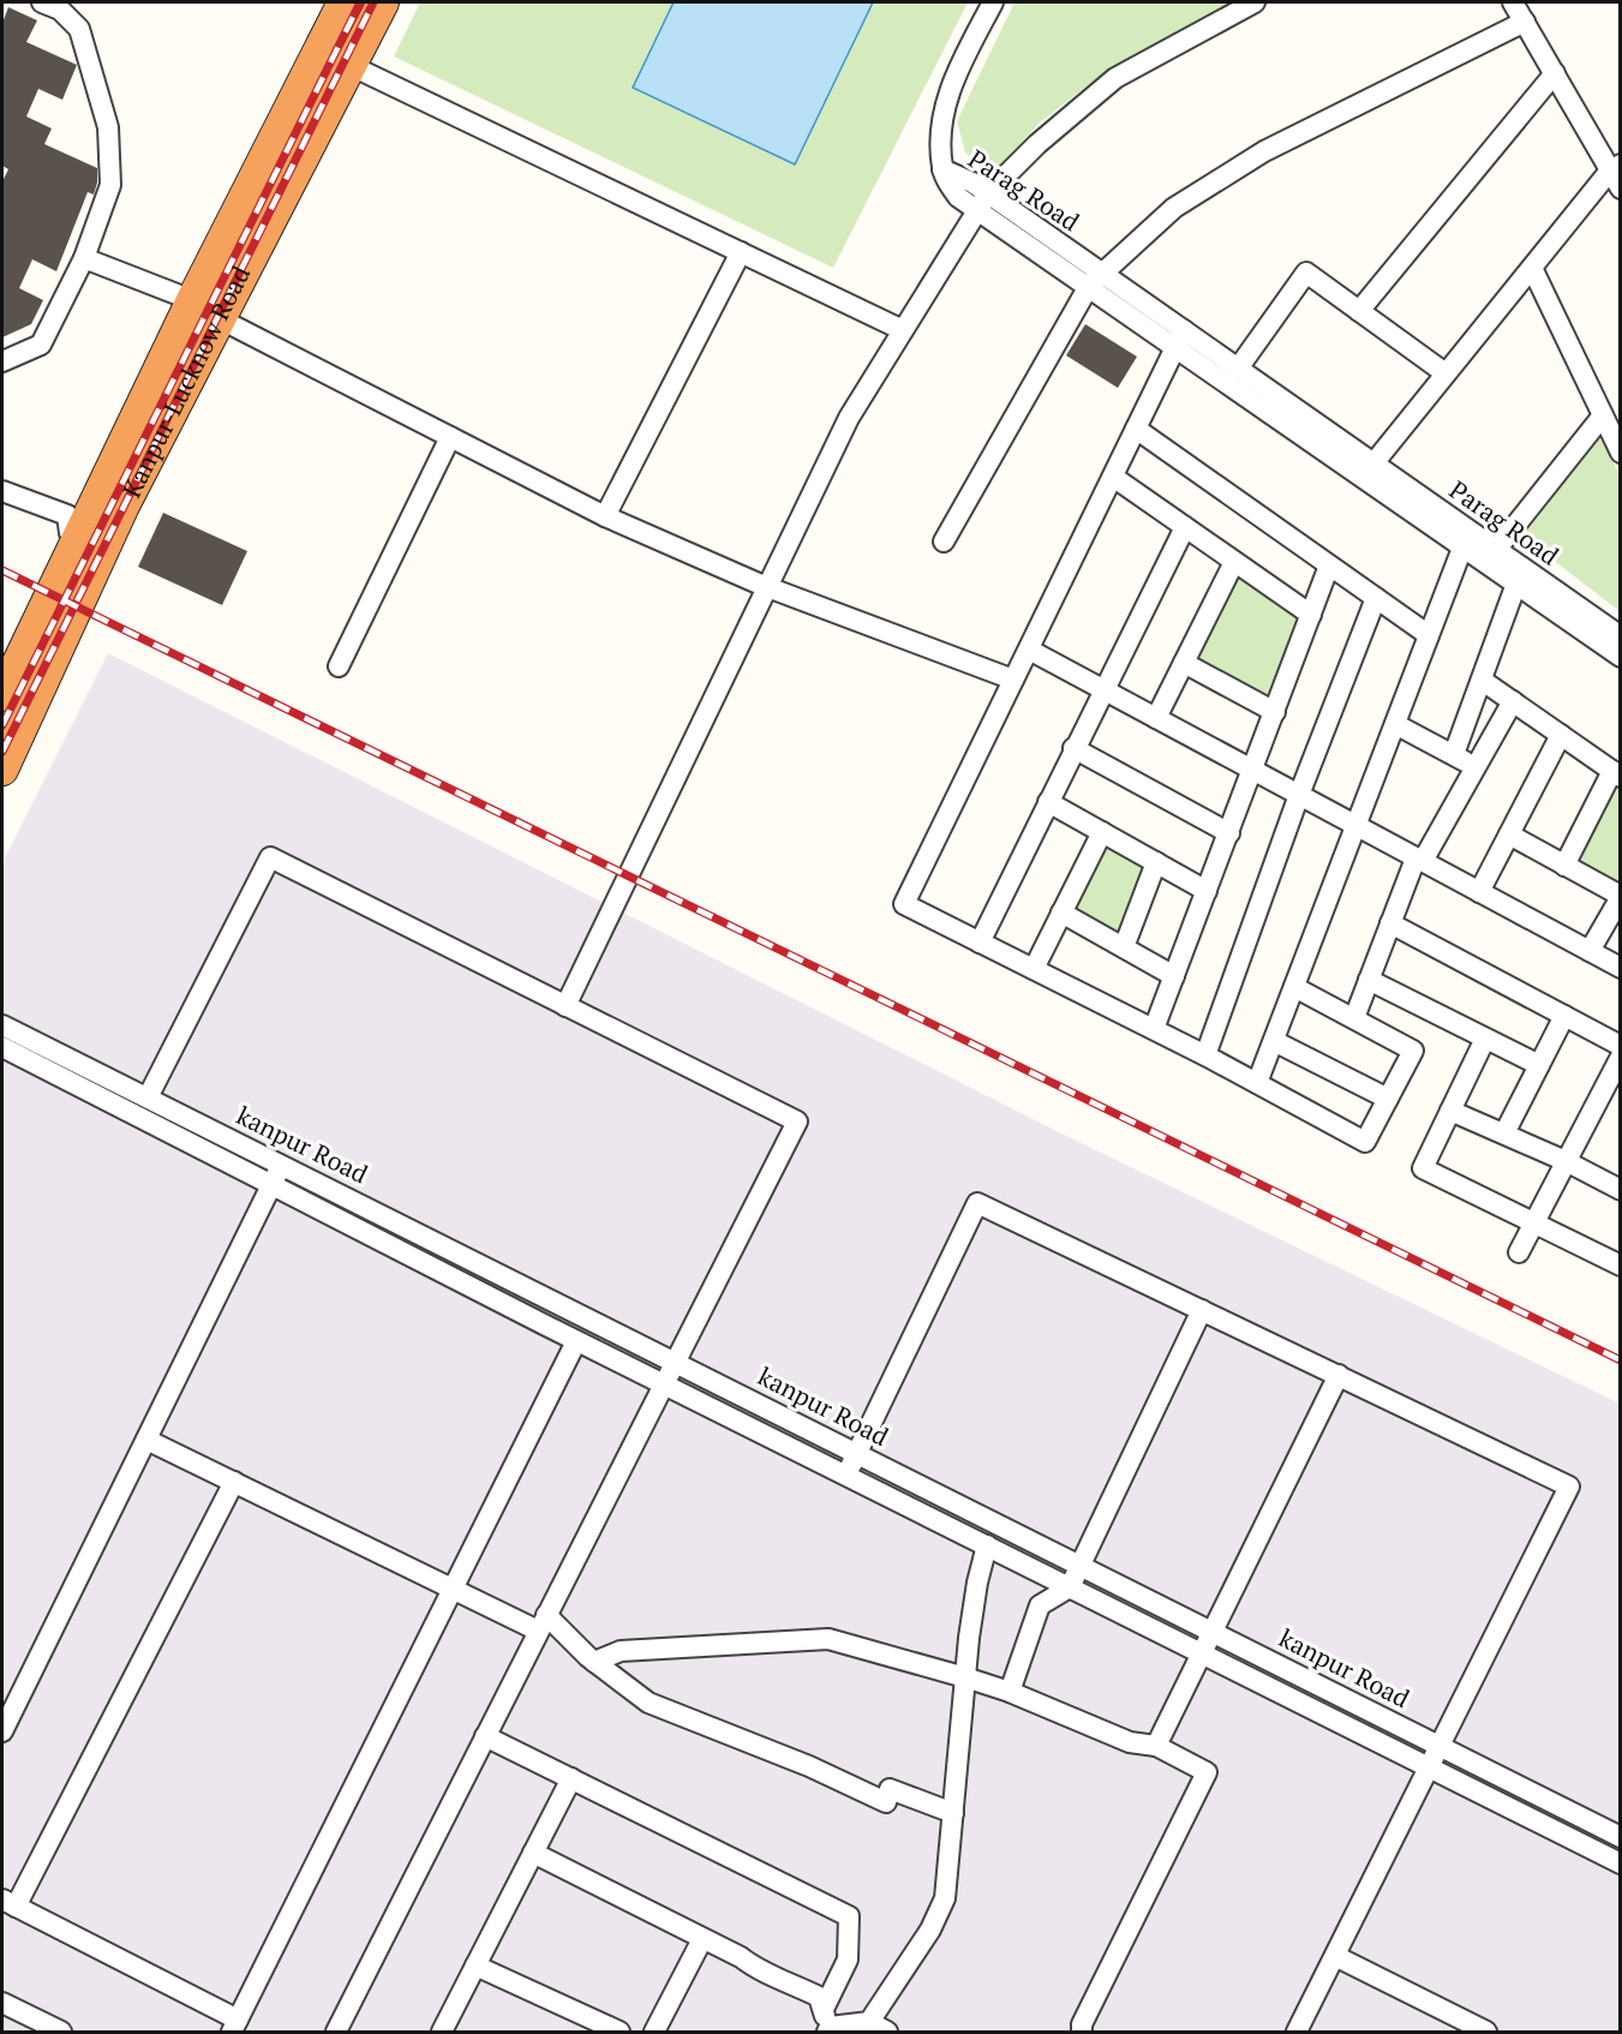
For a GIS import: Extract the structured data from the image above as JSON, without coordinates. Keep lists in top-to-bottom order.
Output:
{
  "streets": {
    "highway": ["Kanpur-Lucknow Road"],
    "street": ["Parag Road", "kanpur Road"]
  }
}
